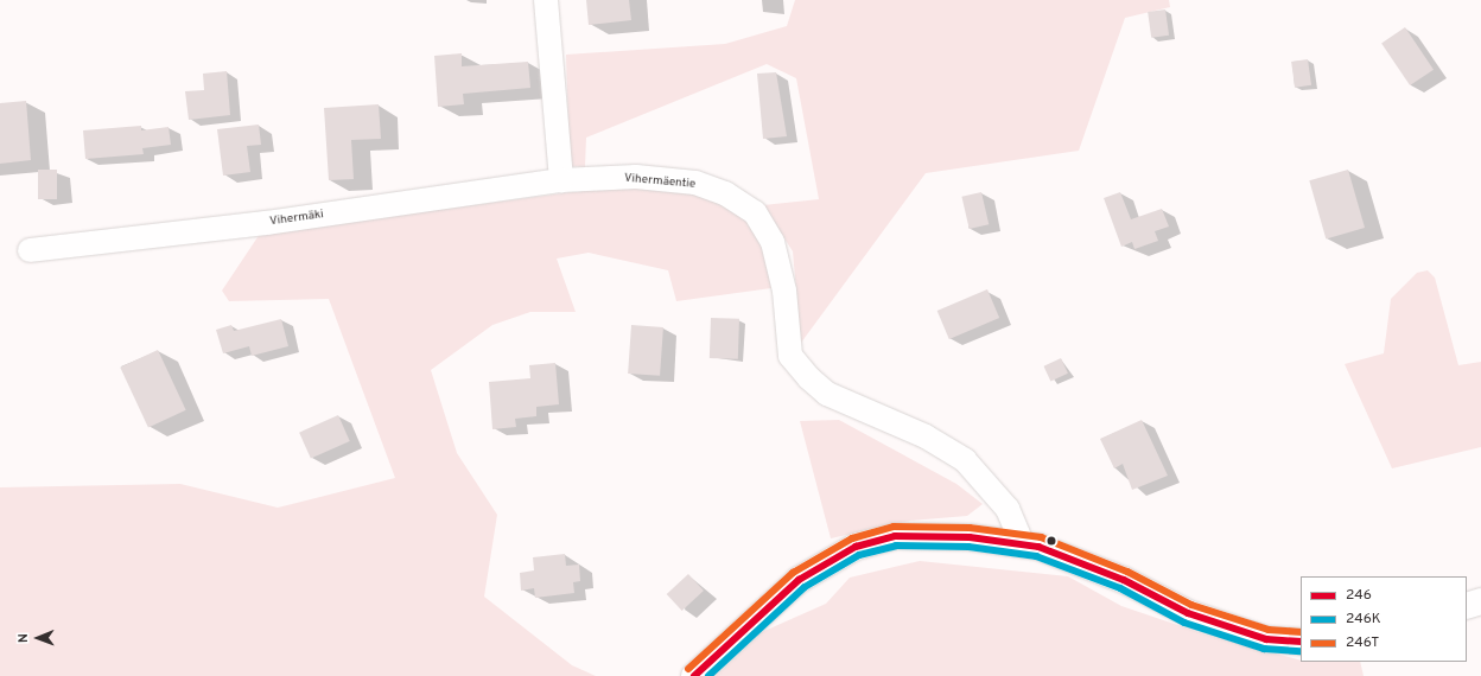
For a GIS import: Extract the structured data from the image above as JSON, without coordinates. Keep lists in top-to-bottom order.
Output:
{
  "streets": {
    "street": ["Vihermäentie", "Vihermäki"]
  },
  "crossings": [
    ["Vihermäentie", "Vihermäki"]
  ],
  "lines": ["transit line 246T", "transit line 246", "transit line 246K"],
  "legend": ["246", "246K", "246T"],
  "north": "left"
}
